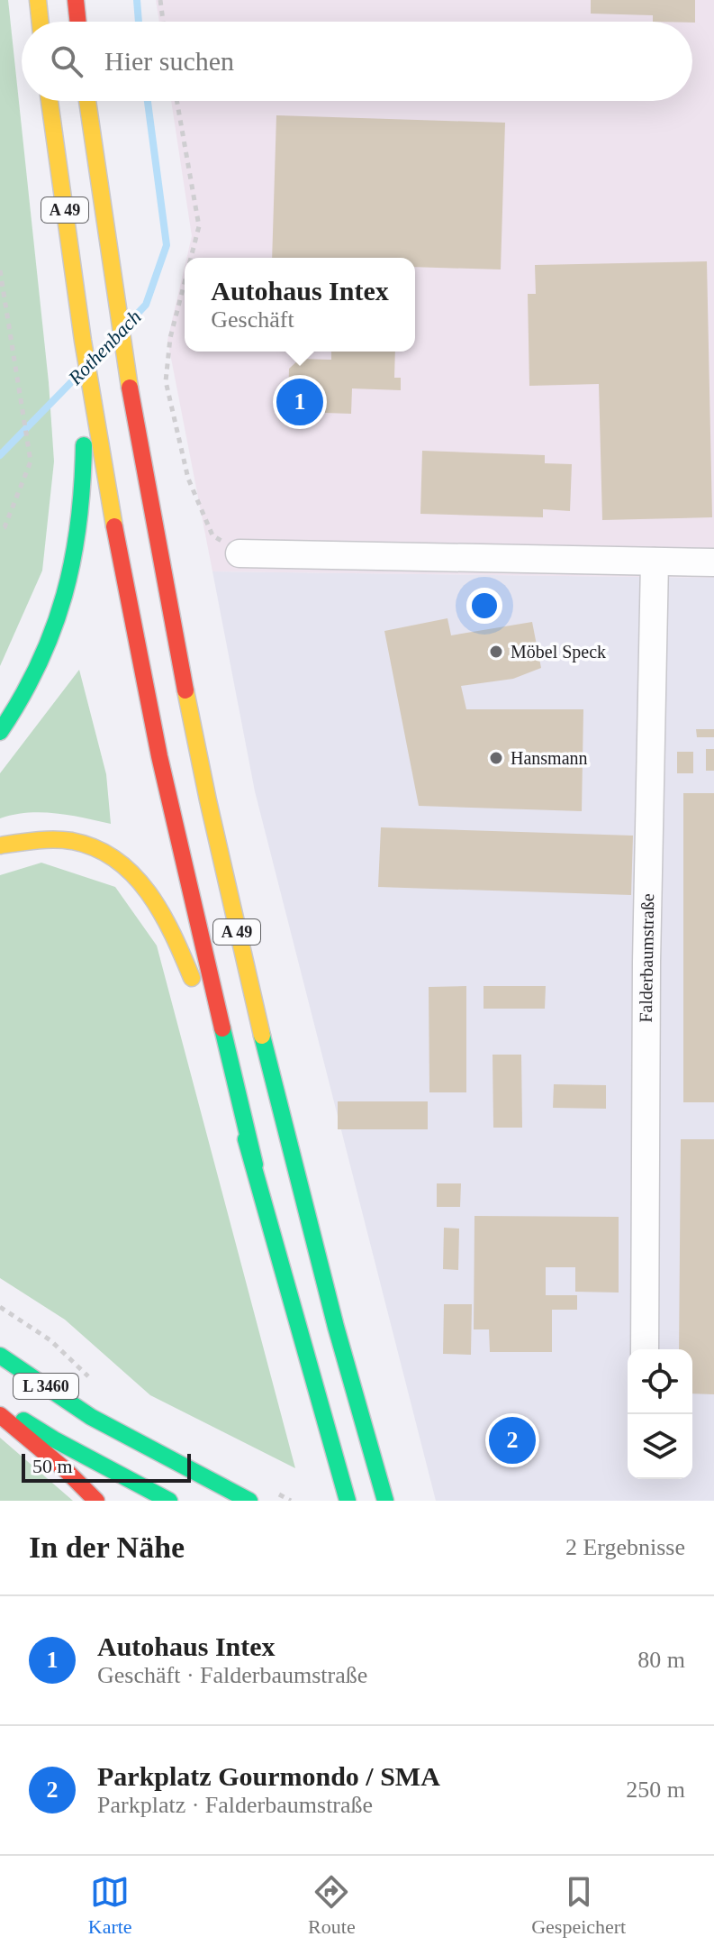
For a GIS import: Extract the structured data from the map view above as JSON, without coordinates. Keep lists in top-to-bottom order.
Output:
{
  "streets": {
    "main road": ["A 49", "L 3460"],
    "street": ["Falderbaumstraße"]
  },
  "water": ["Rothenbach"],
  "places": ["Möbel Speck", "Hansmann"],
  "scale_bar": "50 m",
  "page": {
    "search": "Hier suchen",
    "popup": ["Autohaus Intex", "Geschäft"],
    "pins": ["1", "2"],
    "scale": "50 m",
    "heading": ["In der Nähe", "2 Ergebnisse"],
    "list": [
      {
        "mark": "1",
        "name": "Autohaus Intex",
        "note": "Geschäft · Falderbaumstraße",
        "value": "80 m"
      },
      {
        "mark": "2",
        "name": "Parkplatz Gourmondo / SMA",
        "note": "Parkplatz · Falderbaumstraße",
        "value": "250 m"
      }
    ],
    "nav": ["Karte", "Route", "Gespeichert"]
  }
}
